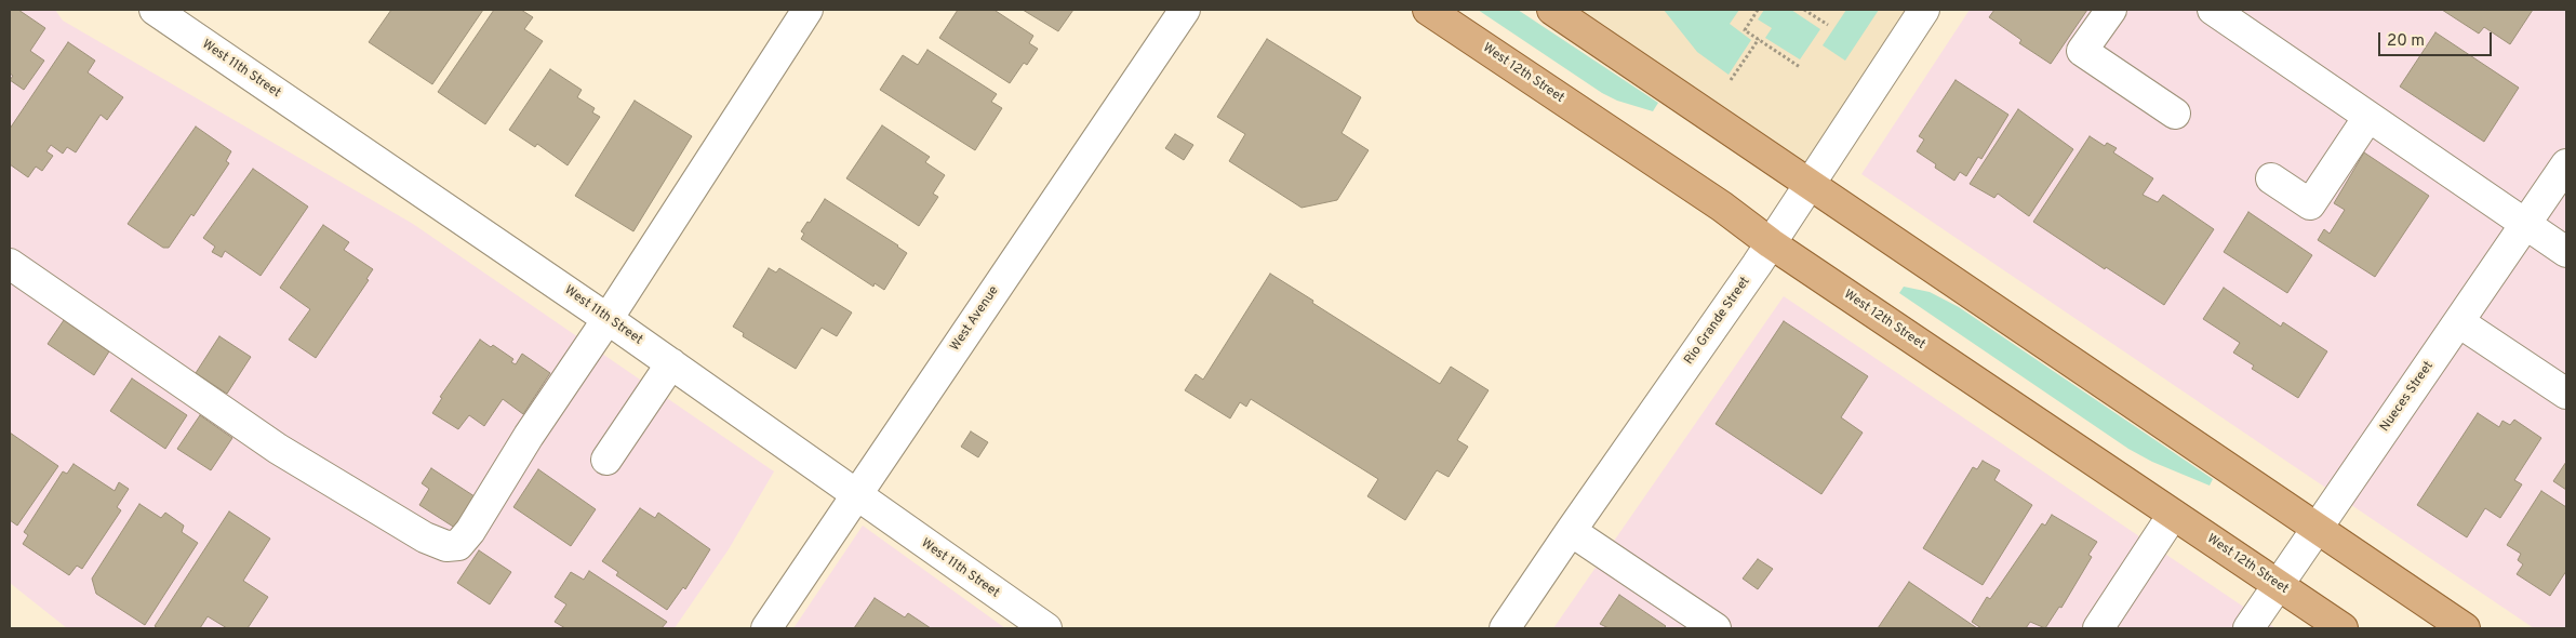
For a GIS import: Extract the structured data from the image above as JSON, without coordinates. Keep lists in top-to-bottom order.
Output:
{
  "streets": {
    "main road": ["West 12th Street"],
    "street": [
      "West 11th Street",
      "West Avenue",
      "Rio Grande Street",
      "Nueces Street"
    ]
  },
  "crossings": [
    ["West 11th Street", "West Avenue"],
    ["West 12th Street", "Rio Grande Street"],
    ["West 12th Street", "Nueces Street"]
  ],
  "scale_bar": "20 m"
}
